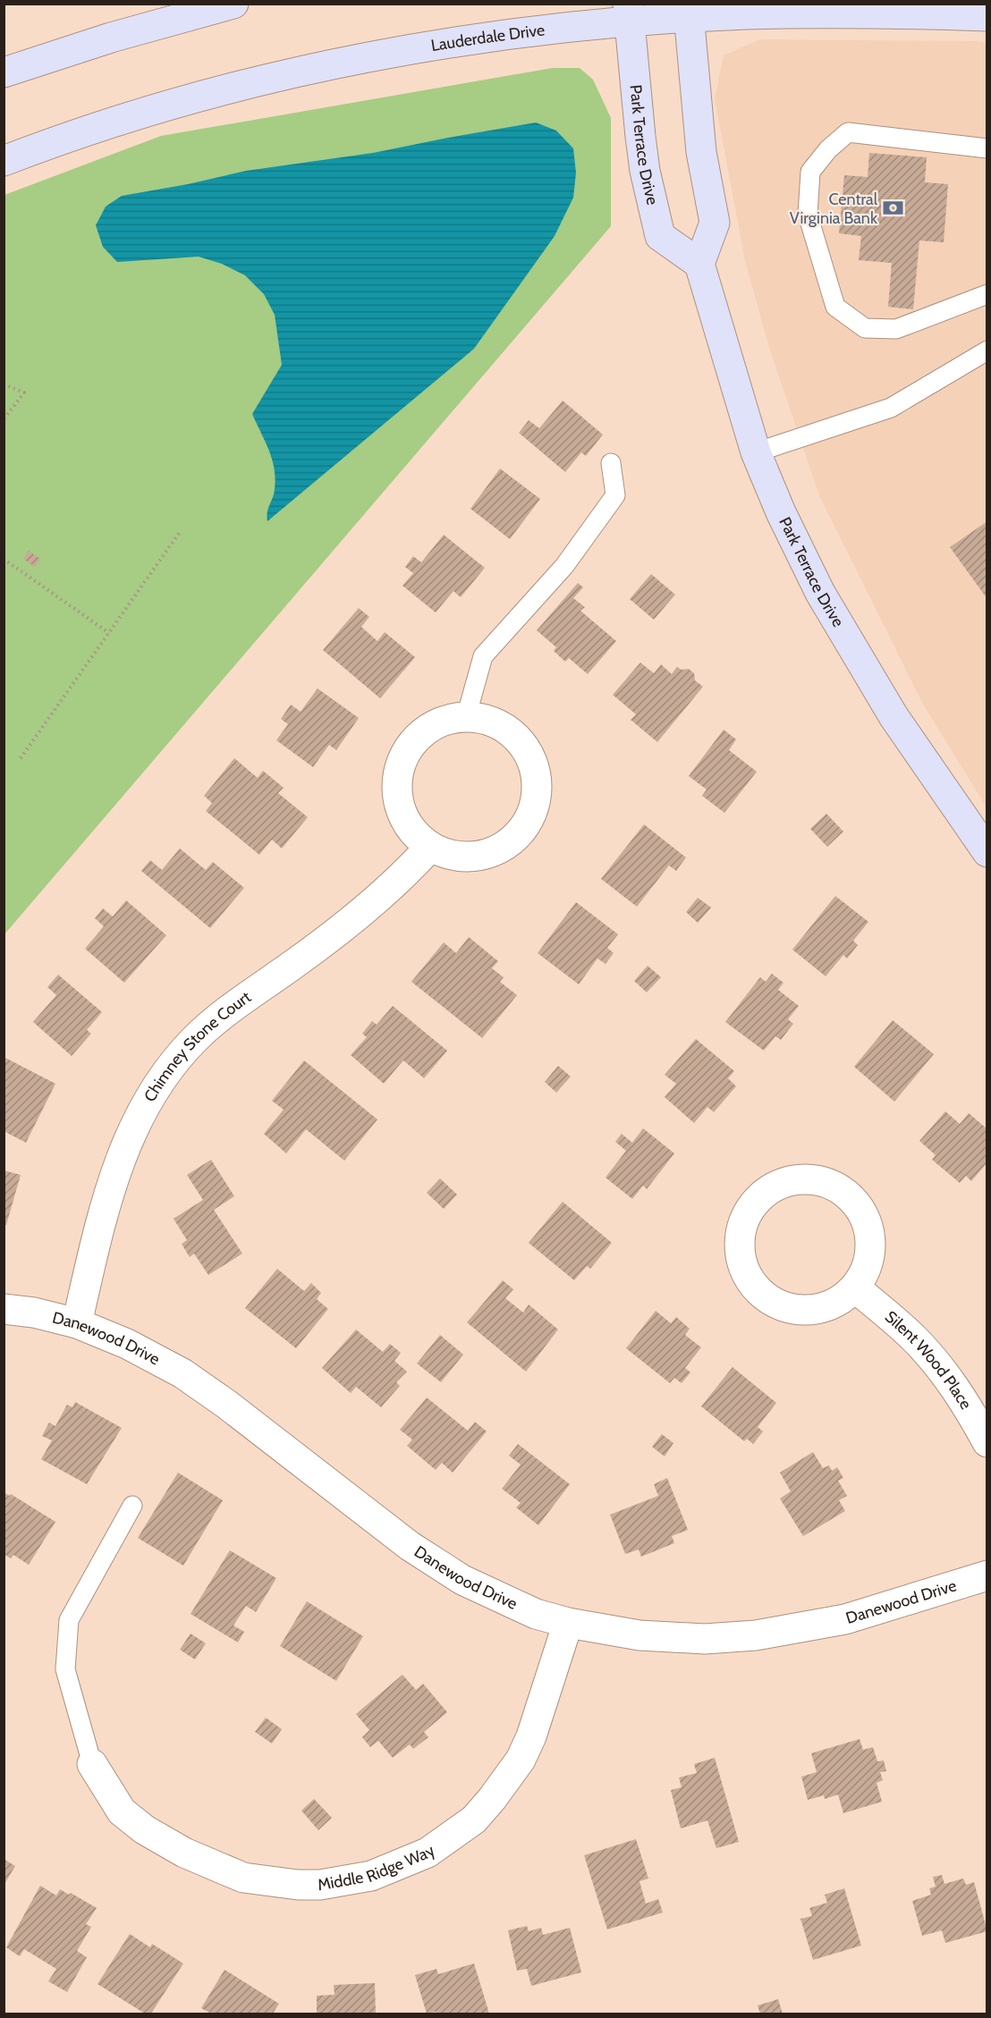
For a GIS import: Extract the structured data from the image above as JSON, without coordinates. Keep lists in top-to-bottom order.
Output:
{
  "streets": {
    "main road": ["Lauderdale Drive", "Park Terrace Drive"],
    "street": [
      "Chimney Stone Court",
      "Danewood Drive",
      "Silent Wood Place",
      "Middle Ridge Way"
    ]
  },
  "crossings": [
    ["Lauderdale Drive", "Park Terrace Drive"],
    ["Chimney Stone Court", "Danewood Drive"],
    ["Danewood Drive", "Middle Ridge Way"]
  ],
  "places": {
    "bank": ["Central Virginia Bank"]
  }
}
